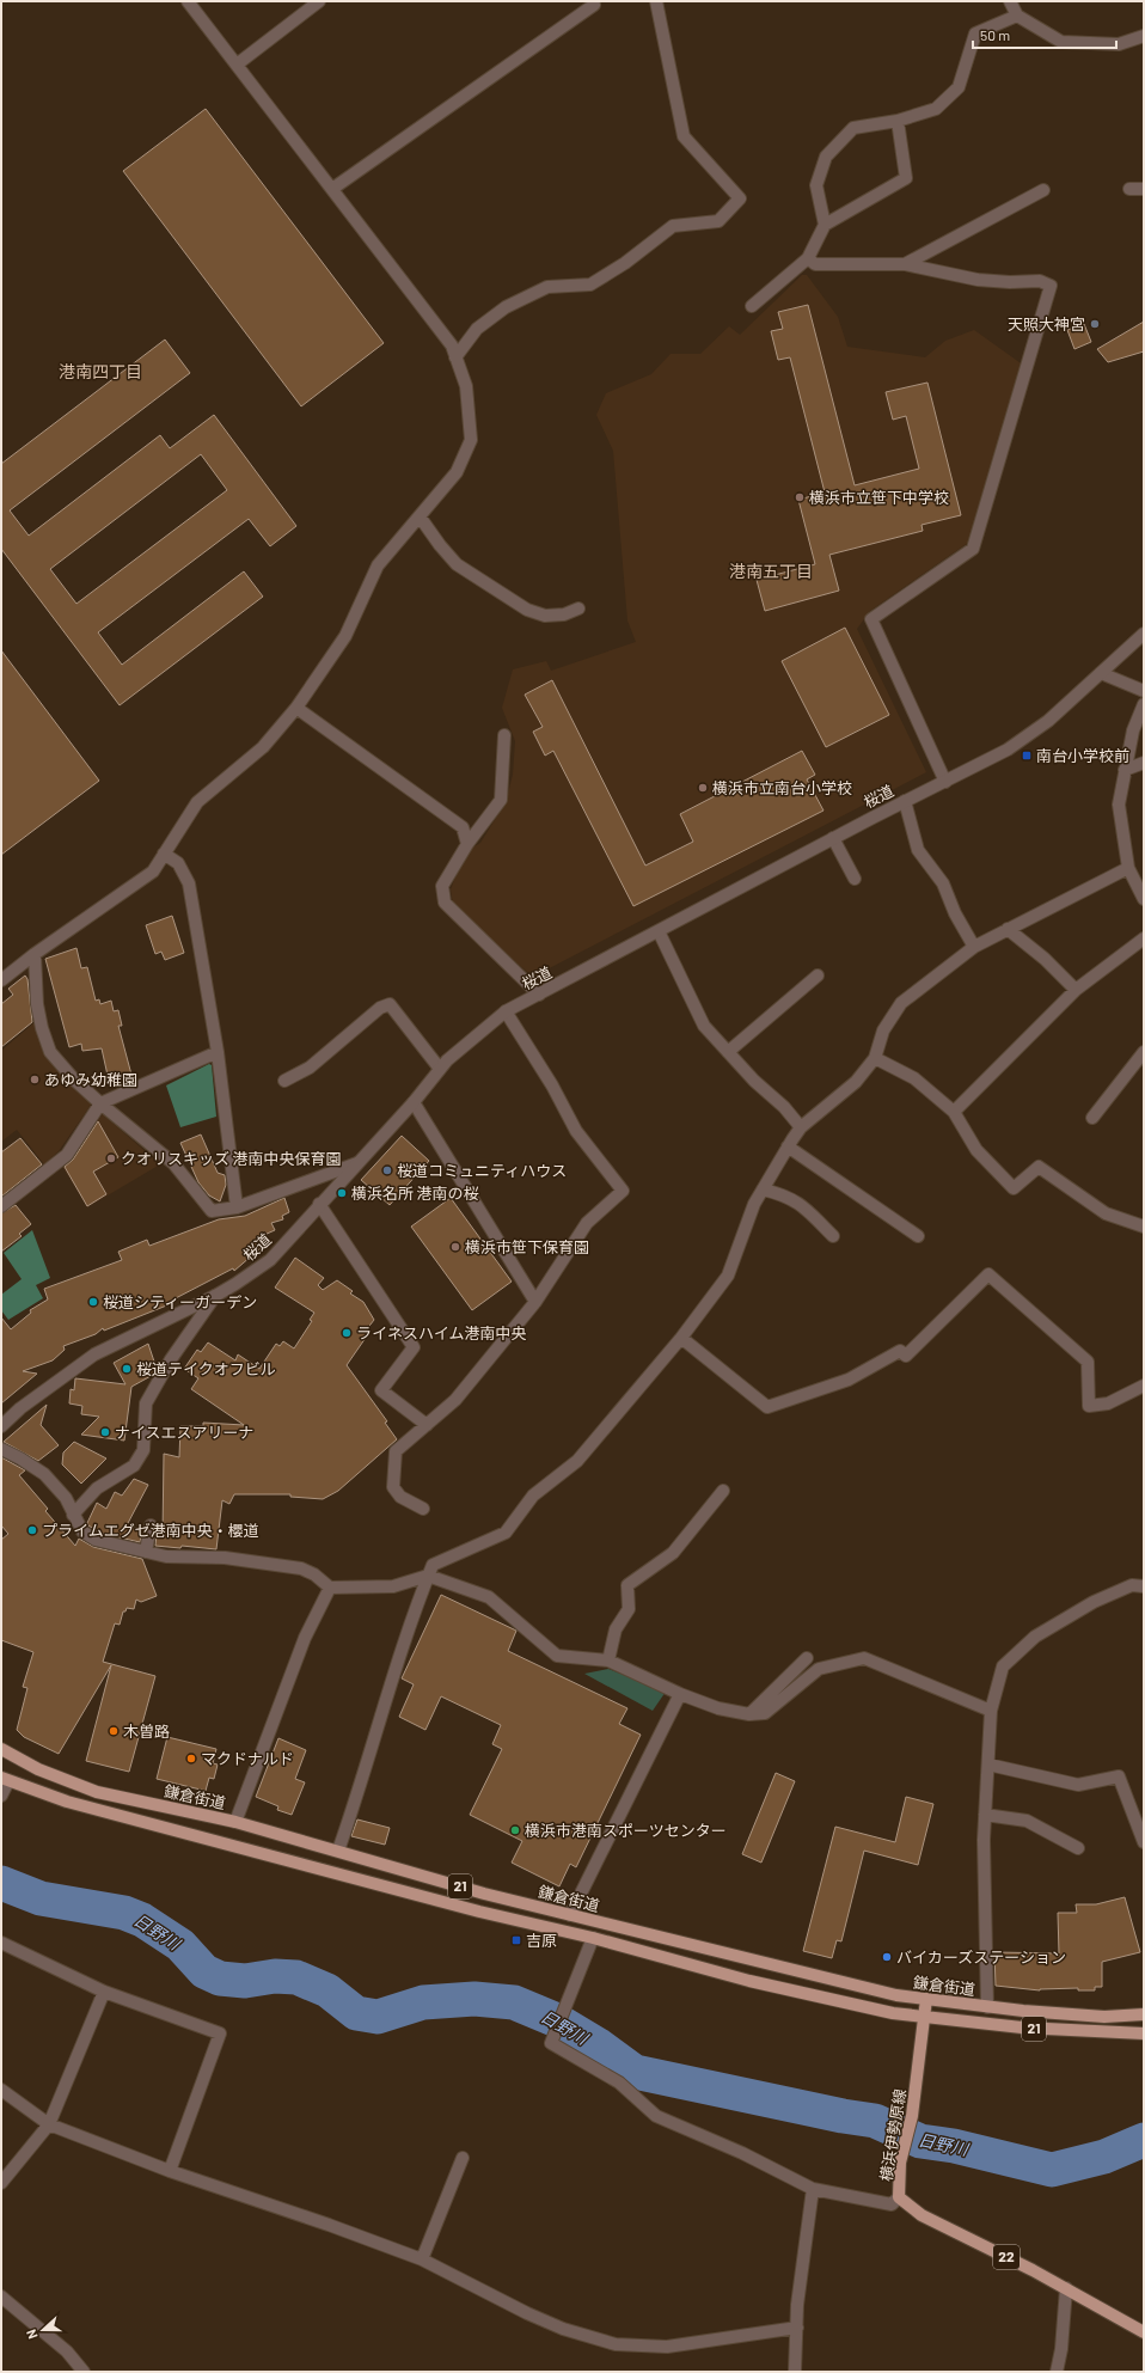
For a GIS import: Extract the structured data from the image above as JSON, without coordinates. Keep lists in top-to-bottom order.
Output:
{
  "streets": {
    "main road": [
      "鎌倉街道",
      "21",
      "横浜伊勢原線",
      "22"
    ],
    "street": ["桜道"]
  },
  "crossings": [
    ["鎌倉街道", "横浜伊勢原線"],
    ["21", "横浜伊勢原線"]
  ],
  "districts": ["港南四丁目", "港南五丁目"],
  "water": ["日野川"],
  "places": {
    "other": [
      "天照大神宮",
      "横浜市立笹下中学校",
      "横浜市立南台小学校",
      "あゆみ幼稚園",
      "クオリスキッズ 港南中央保育園",
      "桜道コミュニティハウス",
      "横浜名所 港南の桜",
      "横浜市笹下保育園",
      "桜道シティーガーデン",
      "ライネスハイム港南中央",
      "桜道テイクオフビル",
      "ナイスエスアリーナ",
      "プライムエグゼ港南中央・櫻道",
      "木曽路",
      "マクドナルド",
      "横浜市港南スポーツセンター",
      "バイカーズステーション"
    ],
    "transit": ["南台小学校前", "吉原"]
  },
  "scale_bar": "50 m",
  "north": "left"
}
